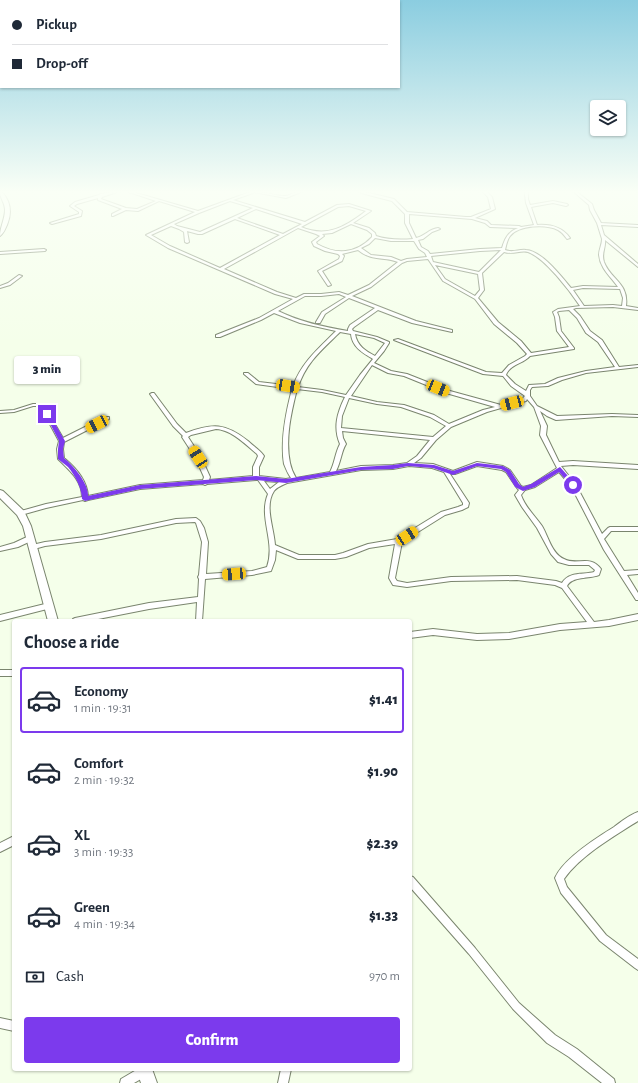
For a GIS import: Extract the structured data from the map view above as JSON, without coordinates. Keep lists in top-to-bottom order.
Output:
{
  "page": {
    "banner": ["Pickup", "Drop-off"],
    "bubble": "3 min",
    "heading": "Choose a ride",
    "list": [
      {
        "name": "Economy",
        "note": "1 min · 19:31",
        "value": "$1.41"
      },
      {
        "name": "Comfort",
        "note": "2 min · 19:32",
        "value": "$1.90"
      },
      {
        "name": "XL",
        "note": "3 min · 19:33",
        "value": "$2.39"
      },
      {
        "name": "Green",
        "note": "4 min · 19:34",
        "value": "$1.33"
      }
    ],
    "pay": ["Cash", "970 m"],
    "buttons": "Confirm"
  }
}
